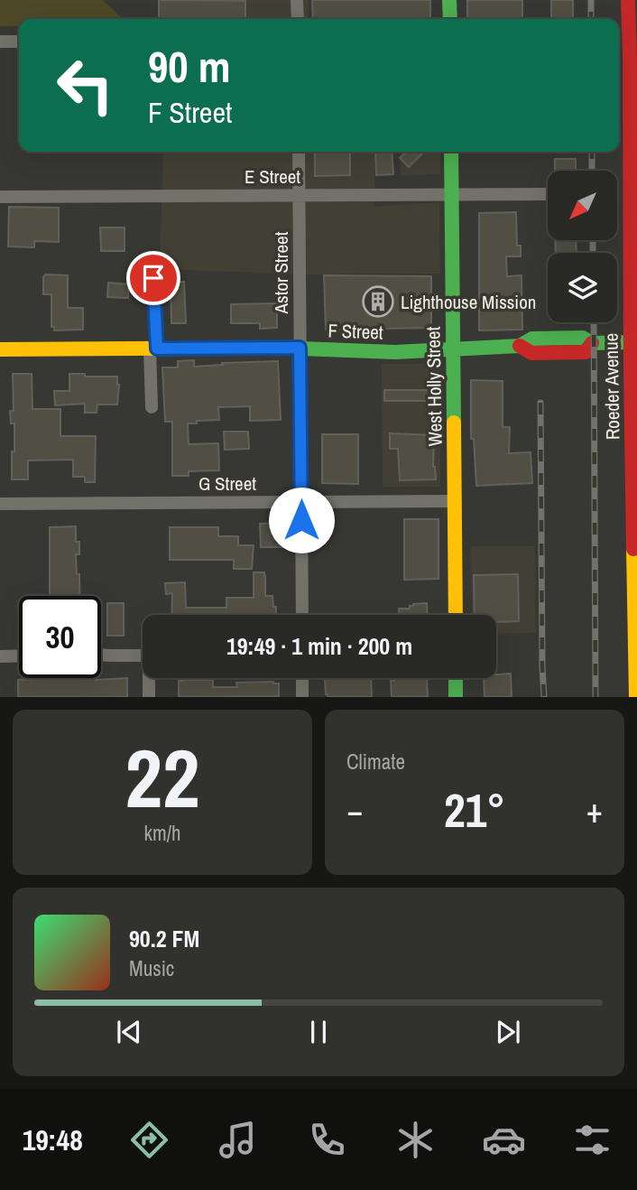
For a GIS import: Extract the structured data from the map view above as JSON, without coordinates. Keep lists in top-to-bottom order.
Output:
{
  "streets": {
    "main road": ["F Street", "West Holly Street", "Roeder Avenue"],
    "street": ["E Street", "Astor Street", "G Street"]
  },
  "crossings": [
    ["E Street", "Astor Street"],
    ["E Street", "West Holly Street"],
    ["Astor Street", "F Street"],
    ["Astor Street", "G Street"],
    ["F Street", "West Holly Street"],
    ["F Street", "Roeder Avenue"],
    ["West Holly Street", "G Street"]
  ],
  "places": {
    "building": ["Lighthouse Mission"]
  },
  "north": "bottom left",
  "page": {
    "turn": ["90 m", "F Street"],
    "limit": "30",
    "trip": "19:49 · 1 min · 200 m",
    "tile": [
      ["22", "km/h"],
      "Climate"
    ],
    "heat": ["−", "21°", "+"],
    "song": ["90.2 FM", "Music"],
    "tabs": "19:48"
  }
}
